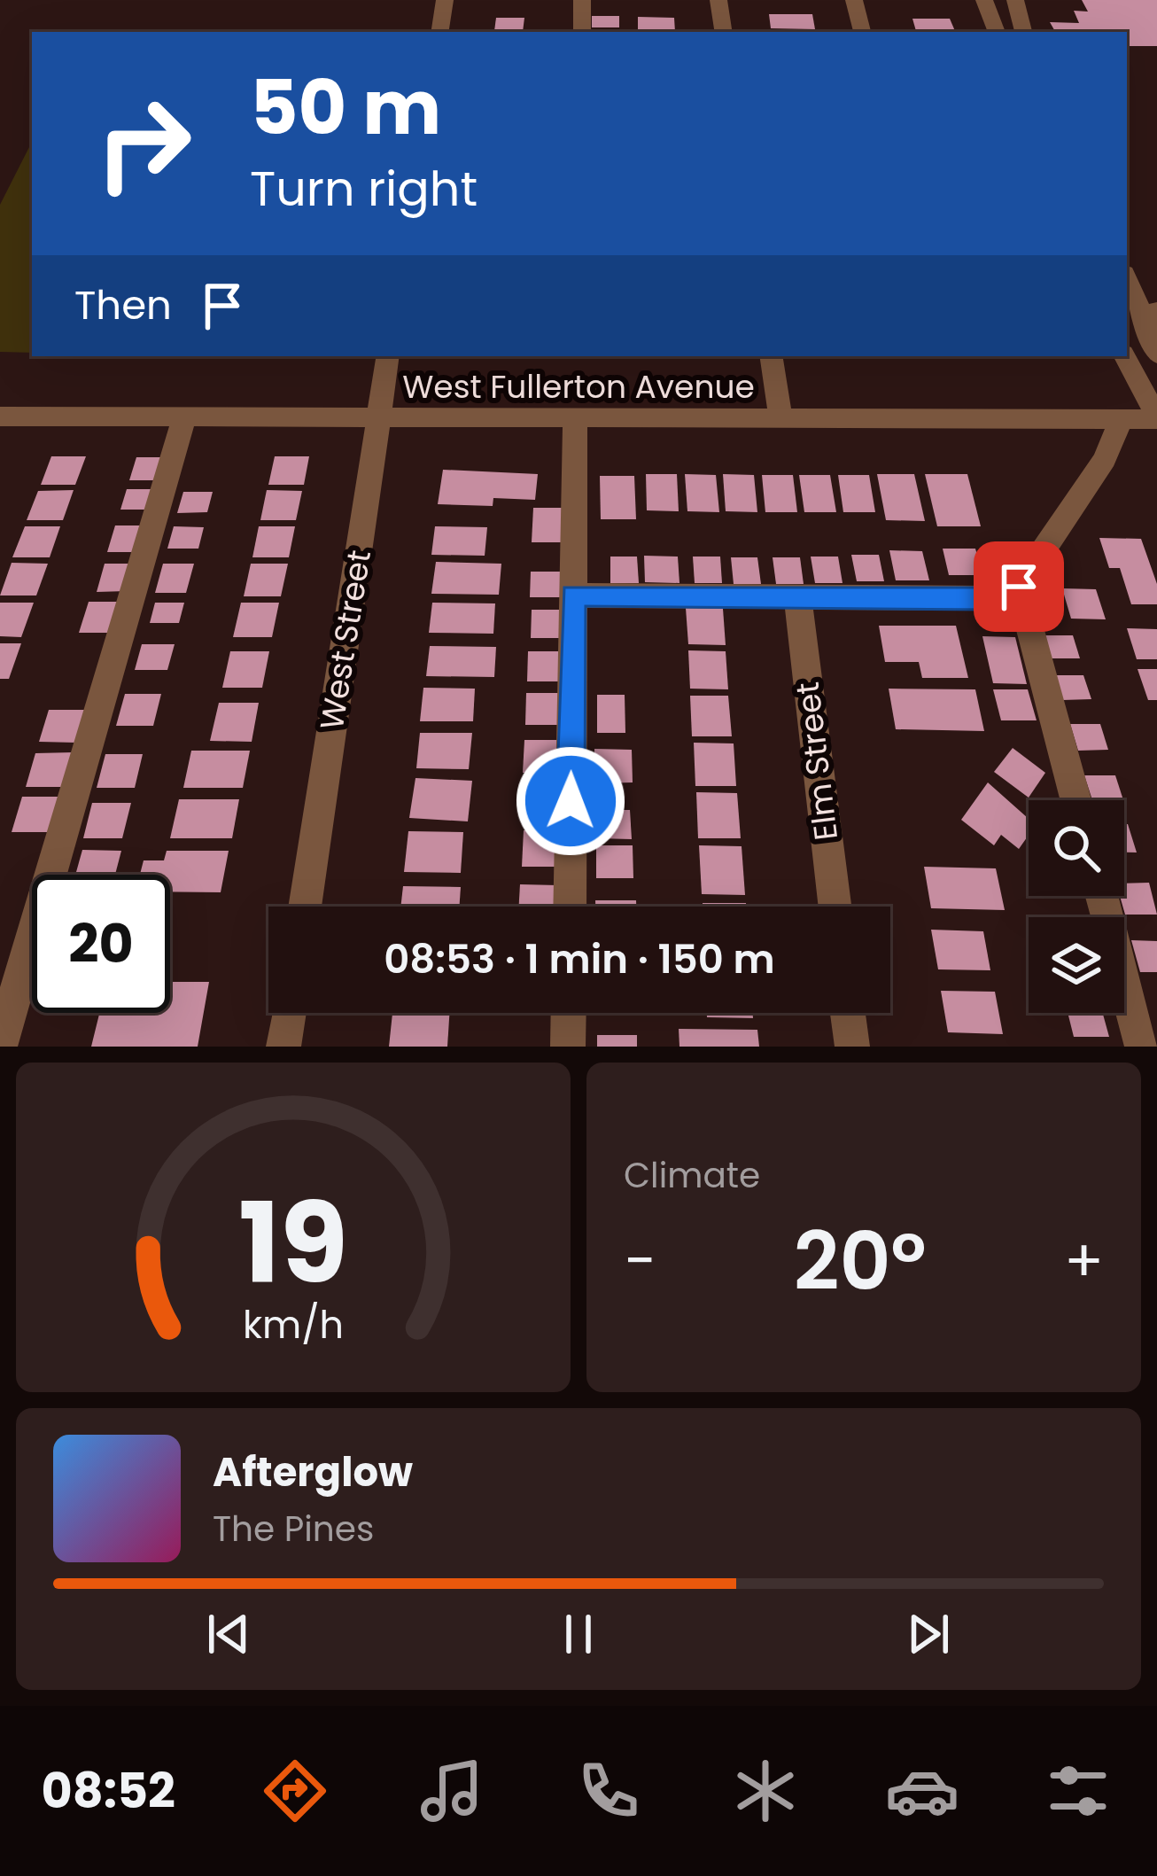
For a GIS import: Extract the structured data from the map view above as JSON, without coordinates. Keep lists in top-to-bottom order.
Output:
{
  "streets": {
    "street": ["West Fullerton Avenue", "West Street", "Elm Street"]
  },
  "crossings": [
    ["West Fullerton Avenue", "West Street"]
  ],
  "page": {
    "turn": ["50 m", "Turn right"],
    "then": "Then",
    "limit": "20",
    "trip": "08:53 · 1 min · 150 m",
    "tile": "Climate",
    "heat": ["−", "20°", "+"],
    "song": ["Afterglow", "The Pines"],
    "tabs": "08:52",
    "gauge": ["19", "km/h"]
  }
}
